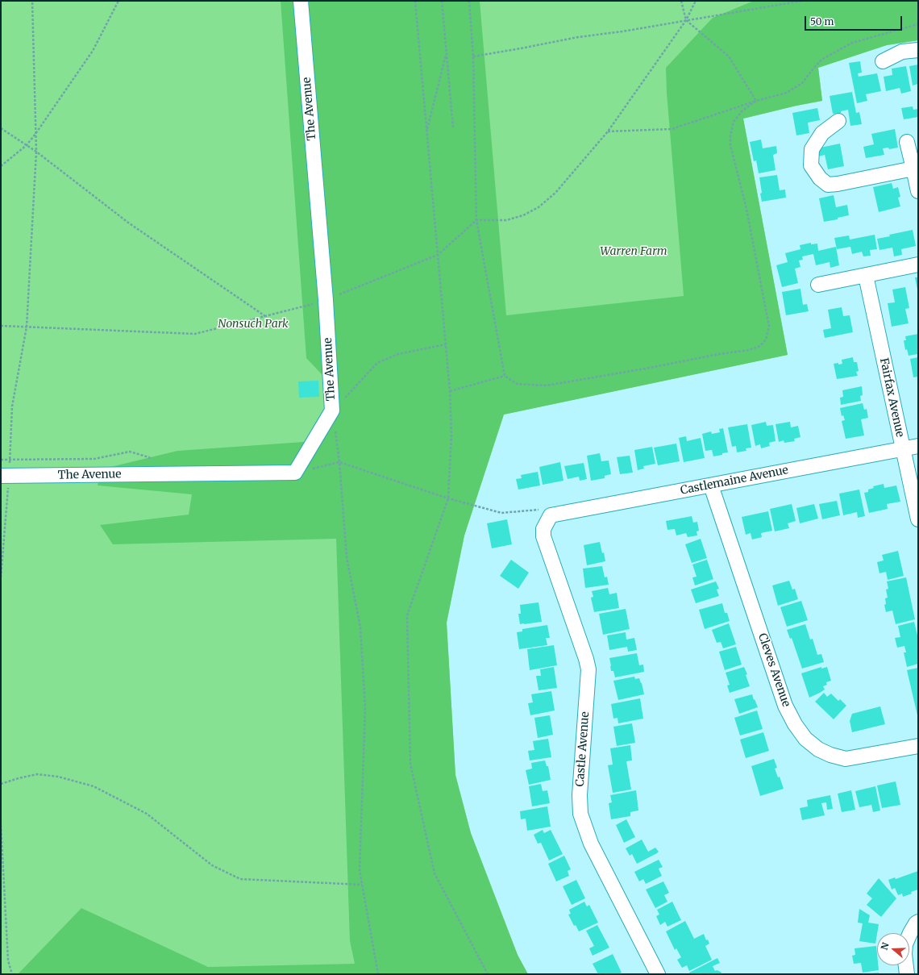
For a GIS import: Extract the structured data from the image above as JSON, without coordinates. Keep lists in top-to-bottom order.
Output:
{
  "streets": {
    "street": [
      "The Avenue",
      "Fairfax Avenue",
      "Castlemaine Avenue",
      "Cleves Avenue",
      "Castle Avenue"
    ]
  },
  "crossings": [
    ["Fairfax Avenue", "Castlemaine Avenue"],
    ["Castlemaine Avenue", "Cleves Avenue"],
    ["Castlemaine Avenue", "Castle Avenue"]
  ],
  "parks": ["Warren Farm", "Nonsuch Park"],
  "scale_bar": "50 m",
  "north": "left"
}
